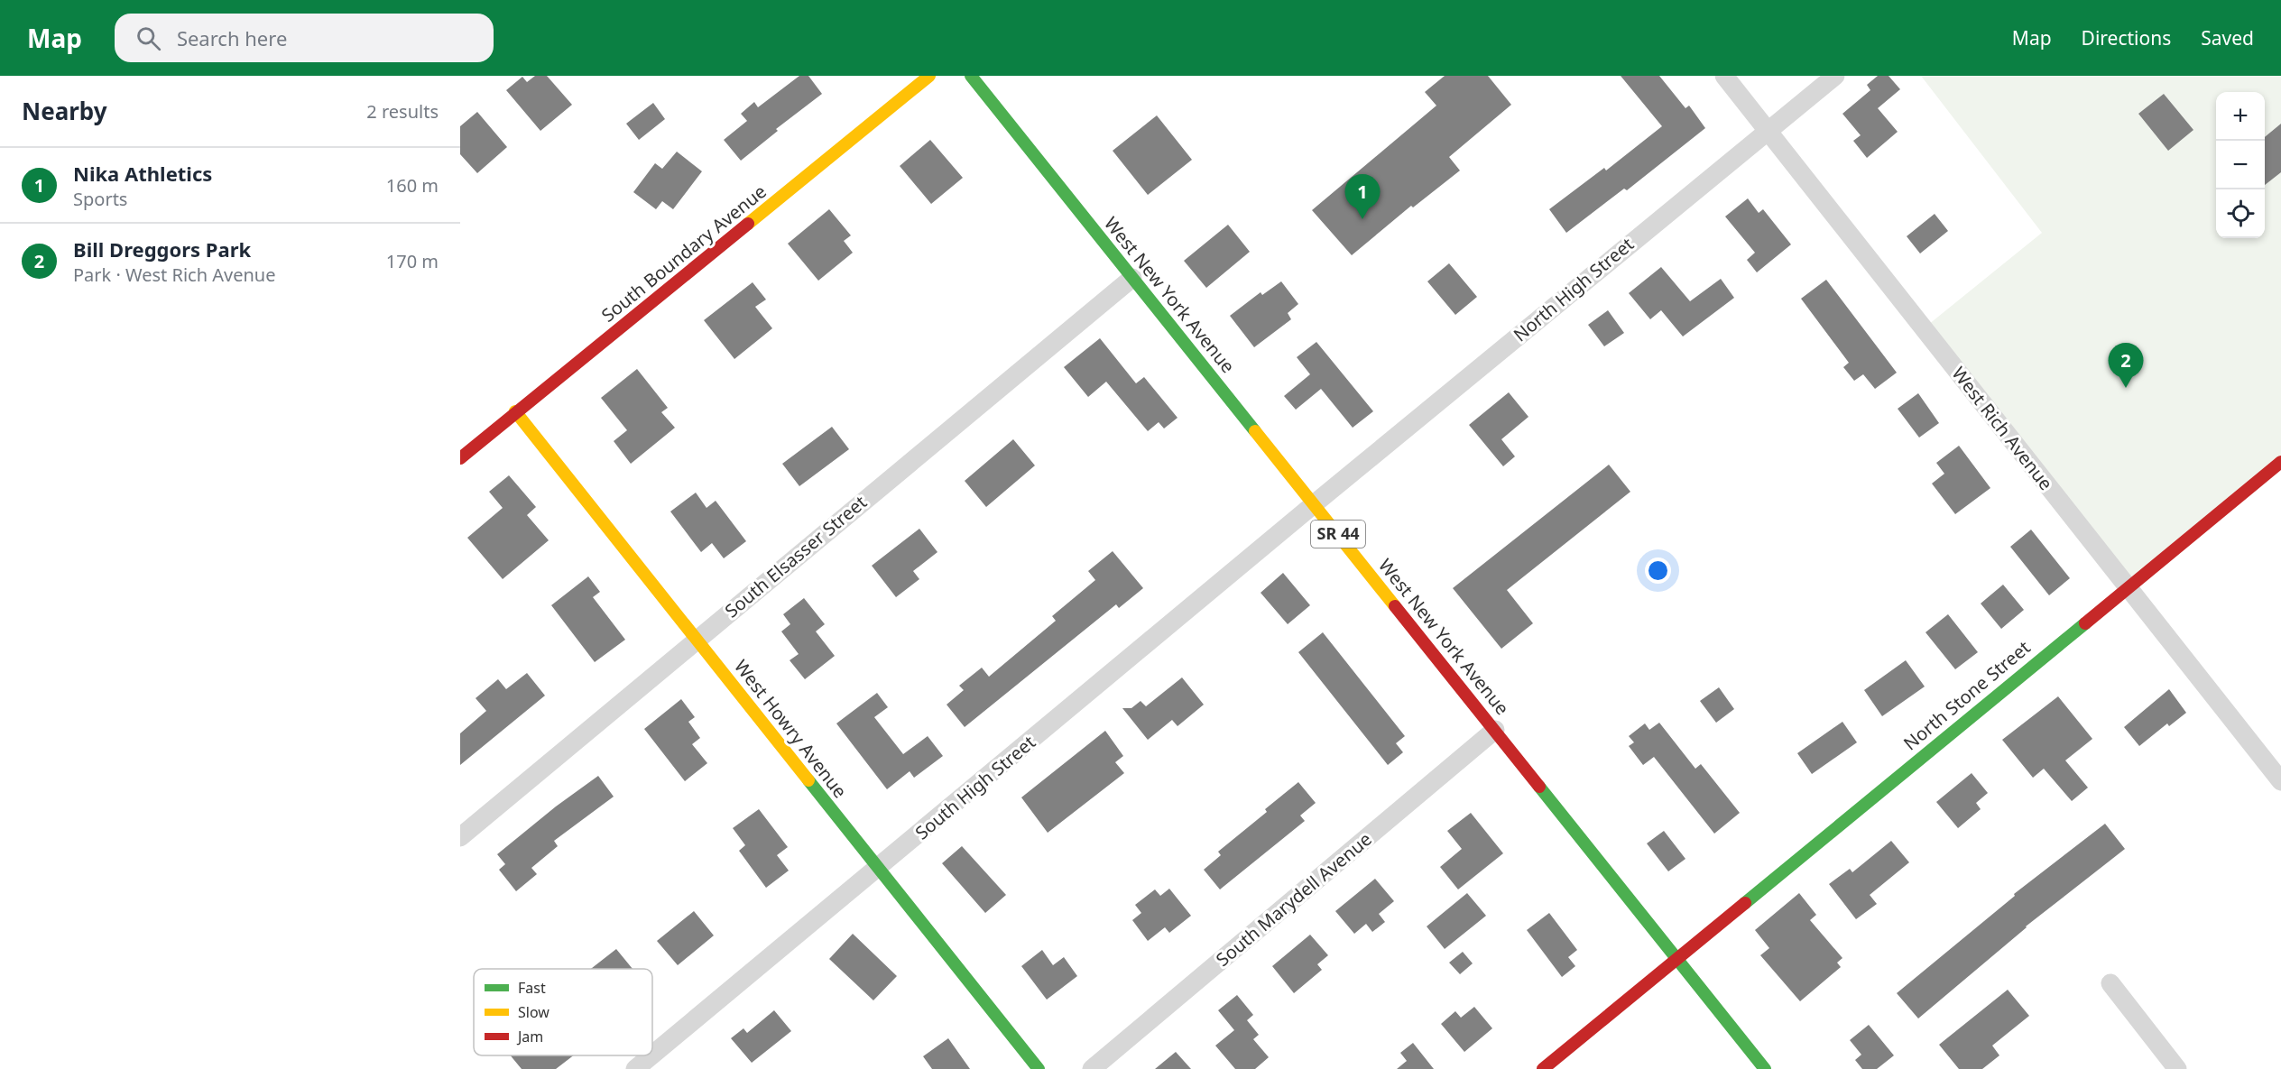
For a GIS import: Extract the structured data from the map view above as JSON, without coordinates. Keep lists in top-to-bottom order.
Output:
{
  "streets": {
    "street": [
      "South Boundary Avenue",
      "North High Street",
      "West New York Avenue",
      "West Rich Avenue",
      "SR 44",
      "South Elsasser Street",
      "North Stone Street",
      "West Howry Avenue",
      "South High Street",
      "South Marydell Avenue"
    ]
  },
  "crossings": [
    ["South Boundary Avenue", "West Howry Avenue"],
    ["North High Street", "West New York Avenue"],
    ["North High Street", "West Rich Avenue"],
    ["North High Street", "South High Street"],
    ["West New York Avenue", "South Elsasser Street"],
    ["West New York Avenue", "North Stone Street"],
    ["West New York Avenue", "South High Street"],
    ["West New York Avenue", "South Marydell Avenue"],
    ["West Rich Avenue", "North Stone Street"],
    ["South Elsasser Street", "West Howry Avenue"],
    ["West Howry Avenue", "South High Street"]
  ],
  "legend": ["Fast", "Slow", "Jam"],
  "page": {
    "header": "Map",
    "search": "Search here",
    "nav": ["Map", "Directions", "Saved"],
    "heading": ["Nearby", "2 results"],
    "map_buttons": ["+", "−"],
    "list": [
      {
        "mark": "1",
        "name": "Nika Athletics",
        "note": "Sports",
        "value": "160 m"
      },
      {
        "mark": "2",
        "name": "Bill Dreggors Park",
        "note": "Park · West Rich Avenue",
        "value": "170 m"
      }
    ],
    "pins": ["1", "2"]
  }
}
